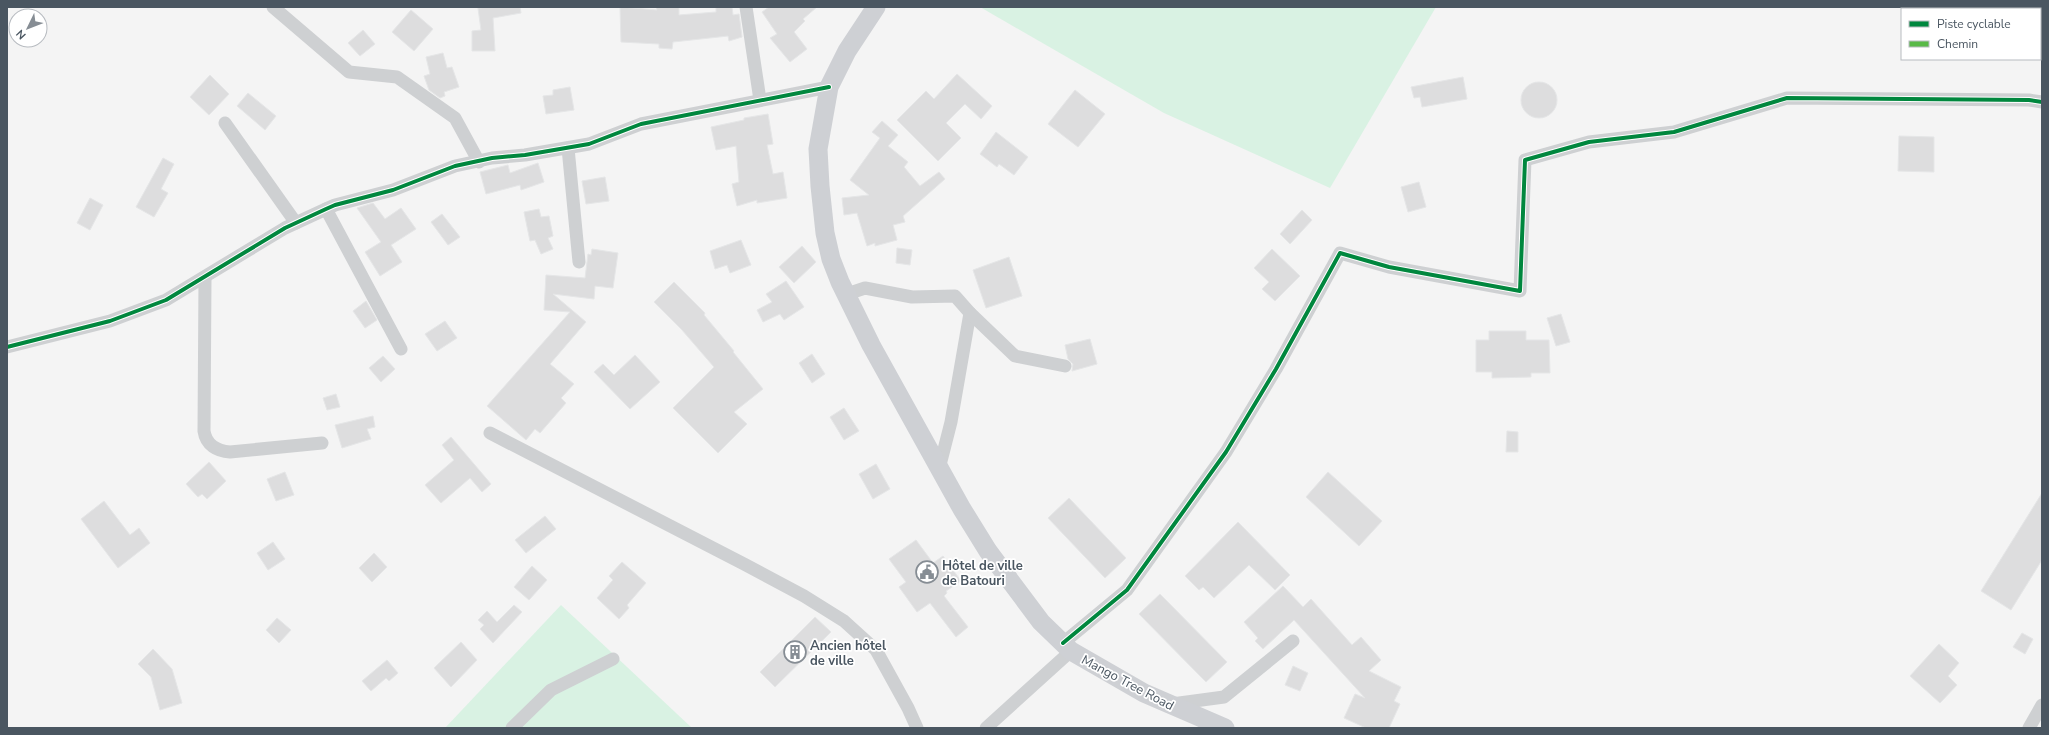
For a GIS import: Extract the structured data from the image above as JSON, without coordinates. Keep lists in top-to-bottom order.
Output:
{
  "streets": {
    "main road": ["Mango Tree Road"]
  },
  "places": {
    "public building": ["Hôtel de ville de Batouri"],
    "building": ["Ancien hôtel de ville"]
  },
  "legend": ["Piste cyclable", "Chemin"],
  "north": "bottom left"
}
